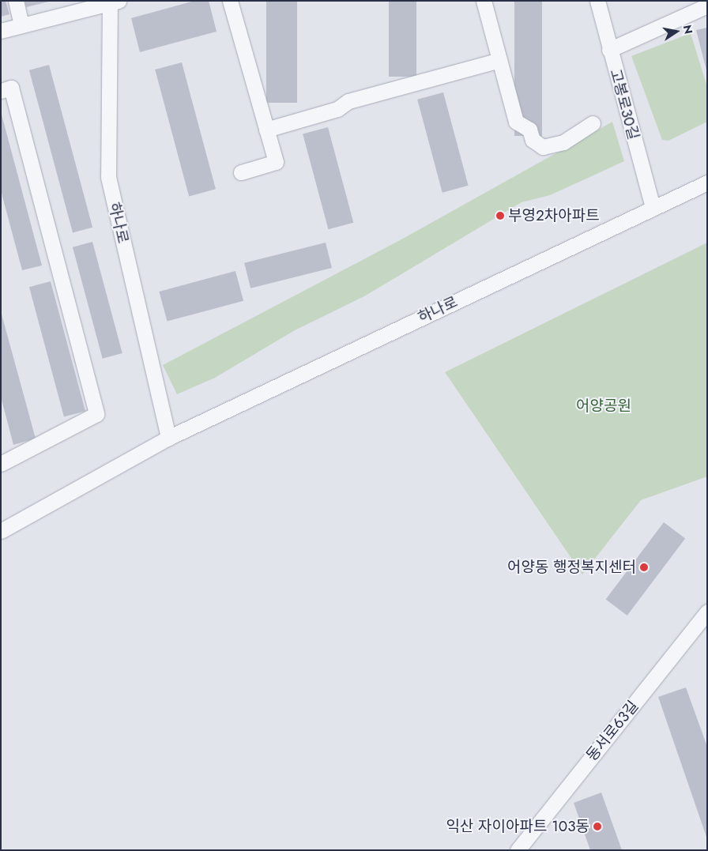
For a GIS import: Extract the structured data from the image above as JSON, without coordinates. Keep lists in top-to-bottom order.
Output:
{
  "streets": {
    "street": ["고봉로30길", "하나로", "동서로63길"]
  },
  "crossings": [
    ["고봉로30길", "하나로"]
  ],
  "parks": ["어양공원"],
  "places": ["부영2차아파트", "어양동 행정복지센터", "익산 자이아파트 103동"],
  "north": "right"
}
